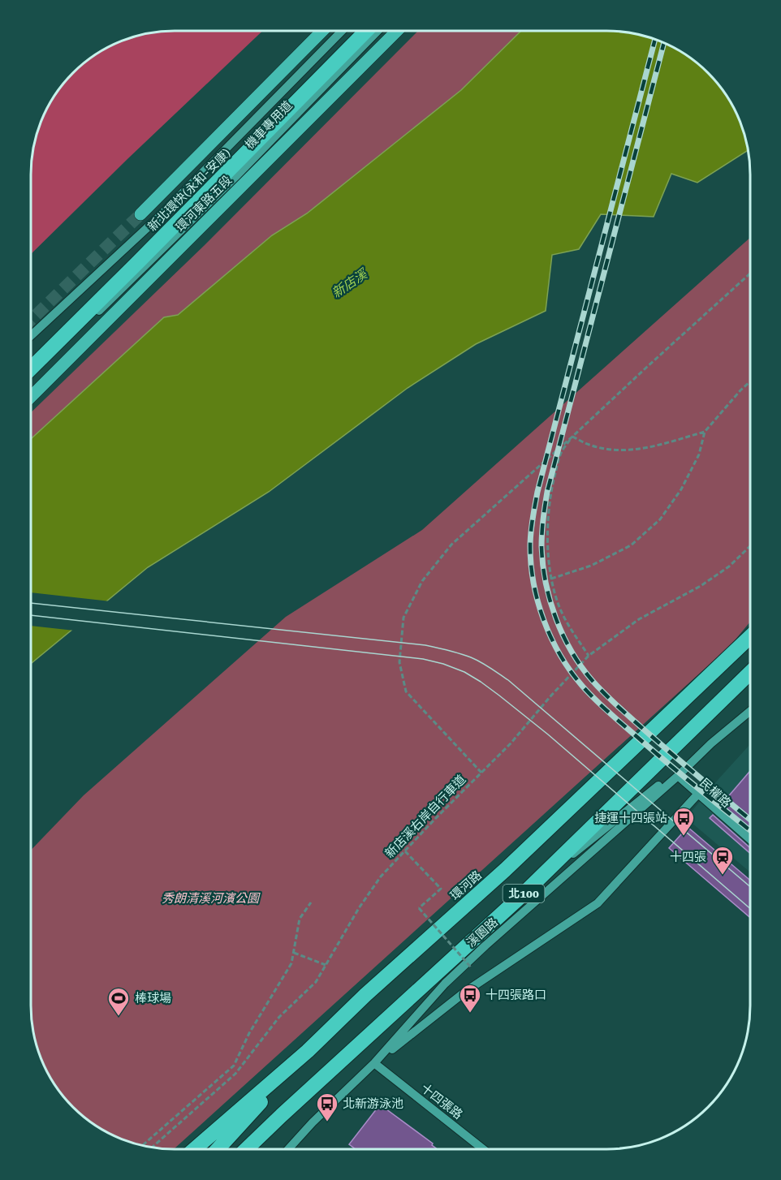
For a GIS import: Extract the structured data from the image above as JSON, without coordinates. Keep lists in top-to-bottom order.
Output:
{
  "streets": {
    "highway": ["新北環快(永和-安康)", "環河路", "北100"],
    "main road": ["環河東路五段"],
    "street": [
      "機車專用道",
      "民權路",
      "溪園路",
      "十四張路"
    ],
    "path": ["新店溪右岸自行車道"]
  },
  "crossings": [
    ["民權路", "溪園路"],
    ["溪園路", "十四張路"]
  ],
  "water": ["新店溪"],
  "parks": ["秀朗清溪河濱公園"],
  "places": {
    "bus stop": ["捷運十四張站", "十四張路口", "北新游泳池"],
    "station": ["十四張"],
    "sports": ["棒球場"]
  }
}
